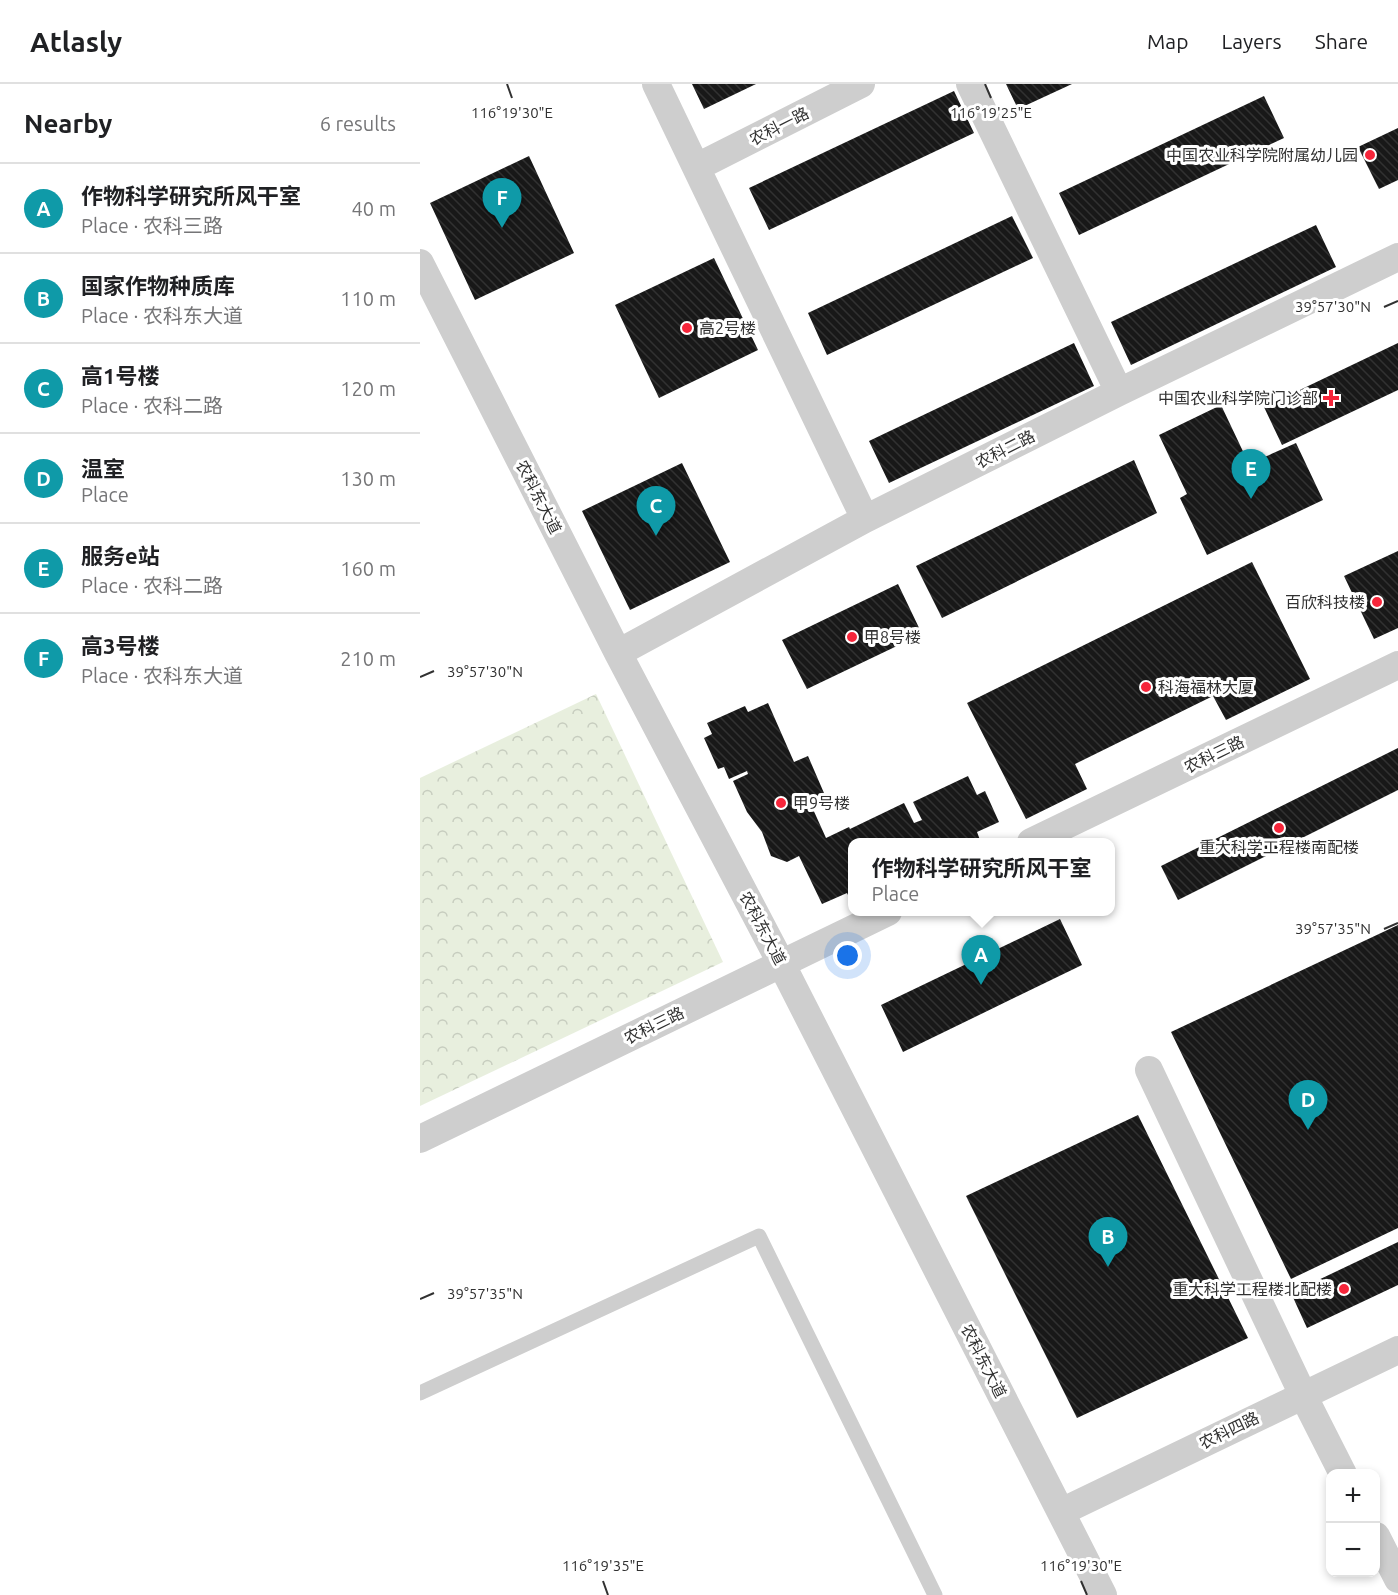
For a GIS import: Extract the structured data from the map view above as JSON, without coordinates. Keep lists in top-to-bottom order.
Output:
{
  "streets": {
    "street": [
      "农科一路",
      "农科二路",
      "农科东大道",
      "农科三路",
      "农科四路"
    ]
  },
  "crossings": [
    ["农科二路", "农科东大道"],
    ["农科东大道", "农科三路"],
    ["农科东大道", "农科四路"]
  ],
  "places": {
    "other": [
      "中国农业科学院附属幼儿园",
      "高2号楼",
      "百欣科技楼",
      "甲8号楼",
      "科海福林大厦",
      "甲9号楼",
      "重大科学工程楼南配楼",
      "重大科学工程楼北配楼"
    ],
    "health": ["中国农业科学院门诊部"]
  },
  "page": {
    "header": "Atlasly",
    "nav": ["Map", "Layers", "Share"],
    "heading": ["Nearby", "6 results"],
    "list": [
      {
        "mark": "A",
        "name": "作物科学研究所风干室",
        "note": "Place · 农科三路",
        "value": "40 m"
      },
      {
        "mark": "B",
        "name": "国家作物种质库",
        "note": "Place · 农科东大道",
        "value": "110 m"
      },
      {
        "mark": "C",
        "name": "高1号楼",
        "note": "Place · 农科二路",
        "value": "120 m"
      },
      {
        "mark": "D",
        "name": "温室",
        "note": "Place",
        "value": "130 m"
      },
      {
        "mark": "E",
        "name": "服务e站",
        "note": "Place · 农科二路",
        "value": "160 m"
      },
      {
        "mark": "F",
        "name": "高3号楼",
        "note": "Place · 农科东大道",
        "value": "210 m"
      }
    ],
    "pins": [
      "F",
      "E",
      "C",
      "A",
      "D",
      "B"
    ],
    "popup": ["作物科学研究所风干室", "Place"],
    "map_buttons": ["+", "−"]
  },
  "coordinates": [
    "116°19'30\"E",
    "116°19'25\"E",
    "39°57'30\"N",
    "39°57'35\"N",
    "116°19'35\"E"
  ]
}
